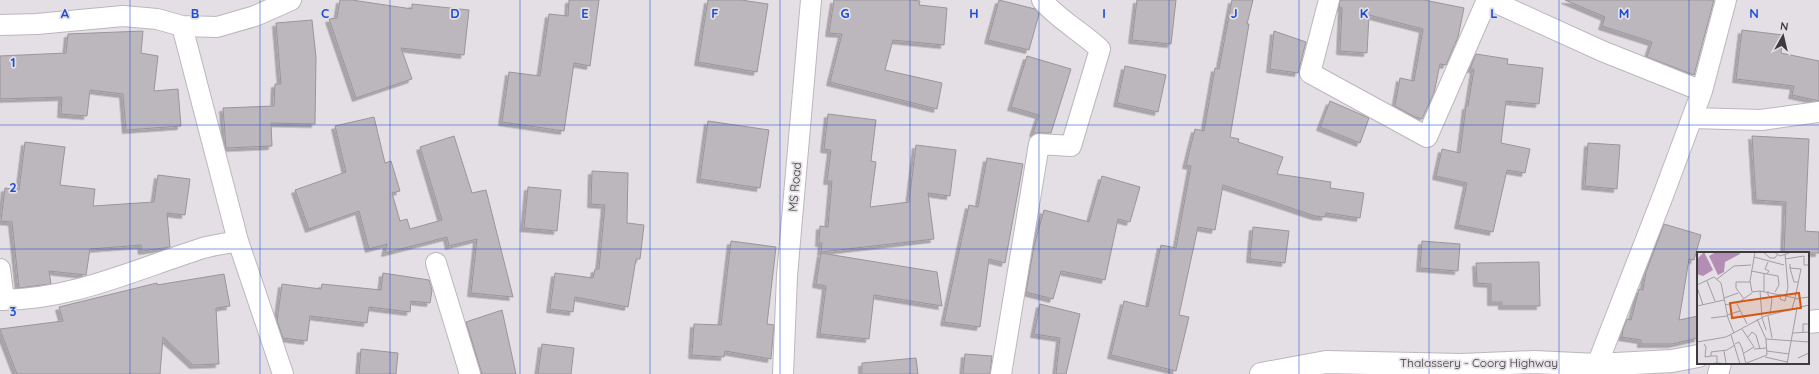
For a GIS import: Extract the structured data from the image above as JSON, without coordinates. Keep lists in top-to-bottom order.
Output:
{
  "streets": {
    "main road": ["Thalassery - Coorg Highway"],
    "street": ["MS Road"]
  },
  "north": "top",
  "grid": {
    "columns": [
      "A",
      "B",
      "C",
      "D",
      "E",
      "F",
      "G",
      "H",
      "I",
      "J",
      "K",
      "L",
      "M",
      "N"
    ],
    "rows": ["1", "2", "3"]
  }
}
